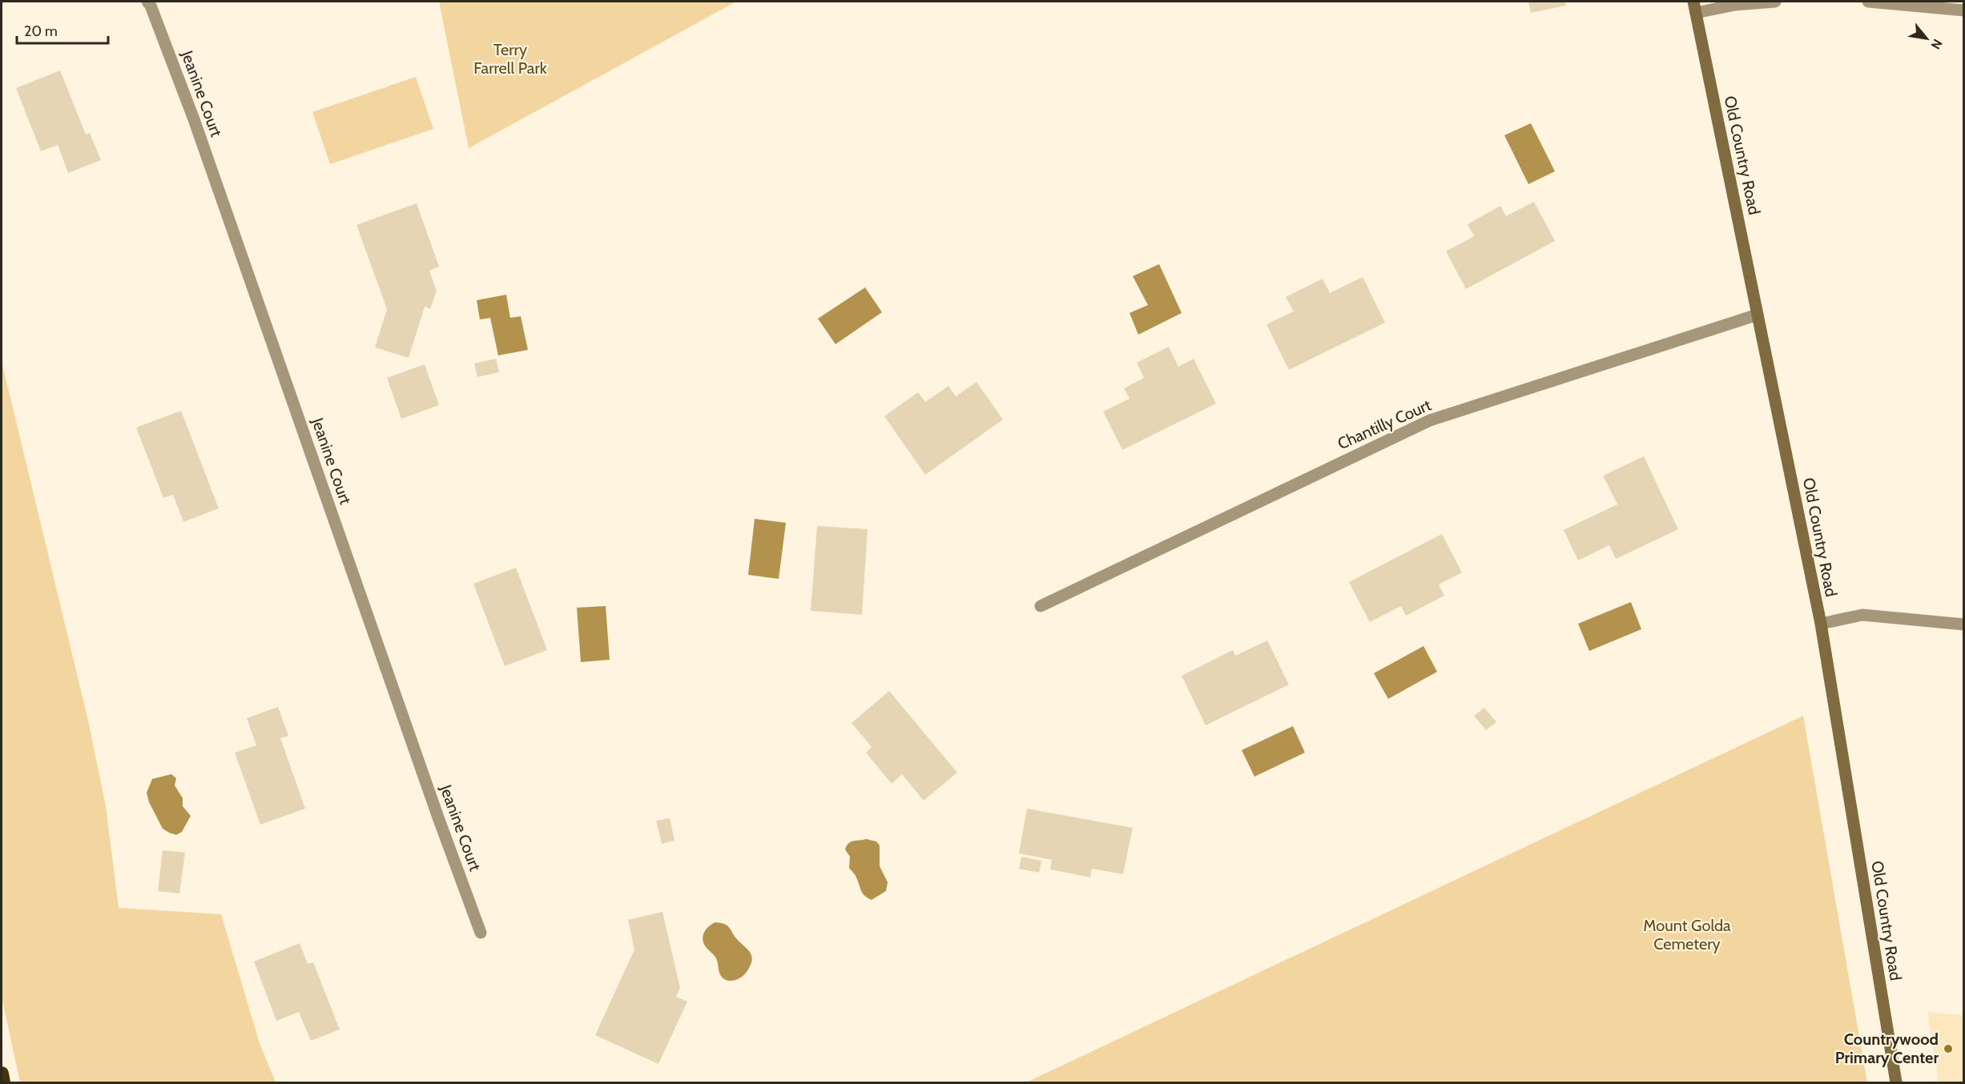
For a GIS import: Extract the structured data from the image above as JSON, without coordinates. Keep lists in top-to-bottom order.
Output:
{
  "streets": {
    "main road": ["Old Country Road"],
    "street": ["Jeanine Court", "Chantilly Court"]
  },
  "crossings": [
    ["Old Country Road", "Chantilly Court"]
  ],
  "parks": ["Terry Farrell Park", "Mount Golda Cemetery"],
  "places": ["Countrywood Primary Center"],
  "scale_bar": "20 m",
  "north": "bottom right"
}
